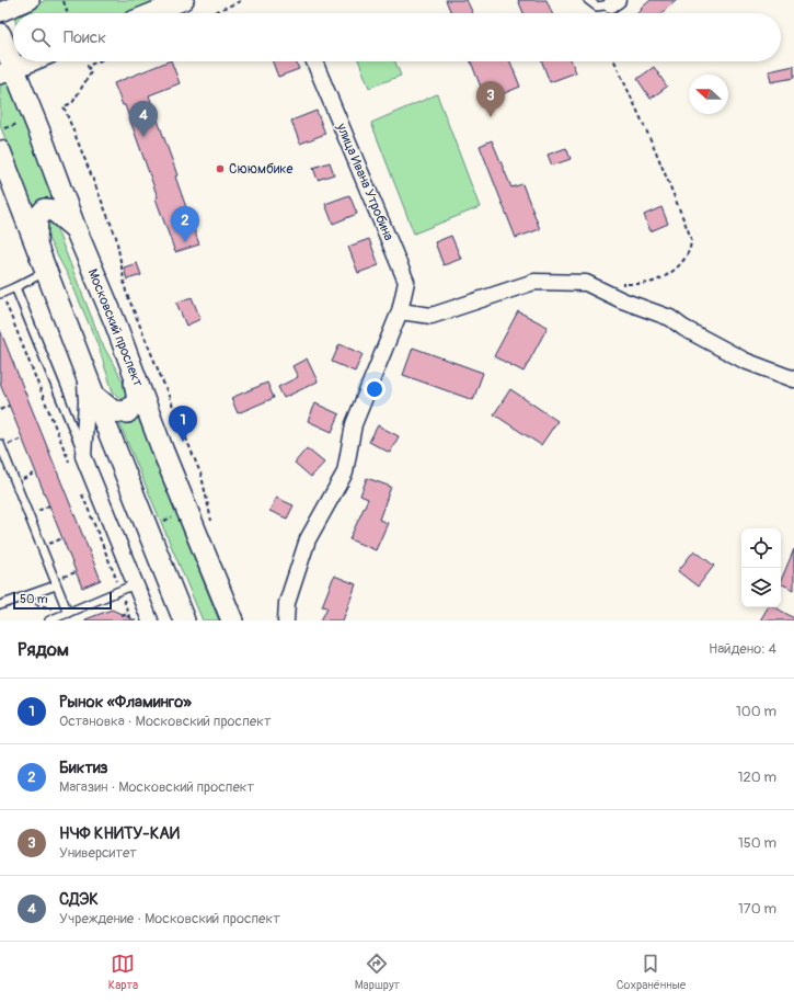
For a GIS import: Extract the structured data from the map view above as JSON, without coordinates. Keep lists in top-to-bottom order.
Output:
{
  "streets": {
    "main road": ["Московский проспект"],
    "street": ["улица Ивана Утробина"]
  },
  "places": ["Сююмбике"],
  "scale_bar": "50 m",
  "north": "left",
  "page": {
    "search": "Поиск",
    "pins": [
      "3",
      "4",
      "2",
      "1"
    ],
    "scale": "50 m",
    "heading": ["Рядом", "Найдено: 4"],
    "list": [
      {
        "mark": "1",
        "name": "Рынок «Фламинго»",
        "note": "Остановка · Московский проспект",
        "value": "100 m"
      },
      {
        "mark": "2",
        "name": "Биктиз",
        "note": "Магазин · Московский проспект",
        "value": "120 m"
      },
      {
        "mark": "3",
        "name": "НЧФ КНИТУ-КАИ",
        "note": "Университет",
        "value": "150 m"
      },
      {
        "mark": "4",
        "name": "СДЭК",
        "note": "Учреждение · Московский проспект",
        "value": "170 m"
      }
    ],
    "nav": ["Карта", "Маршрут", "Сохранённые"]
  }
}
